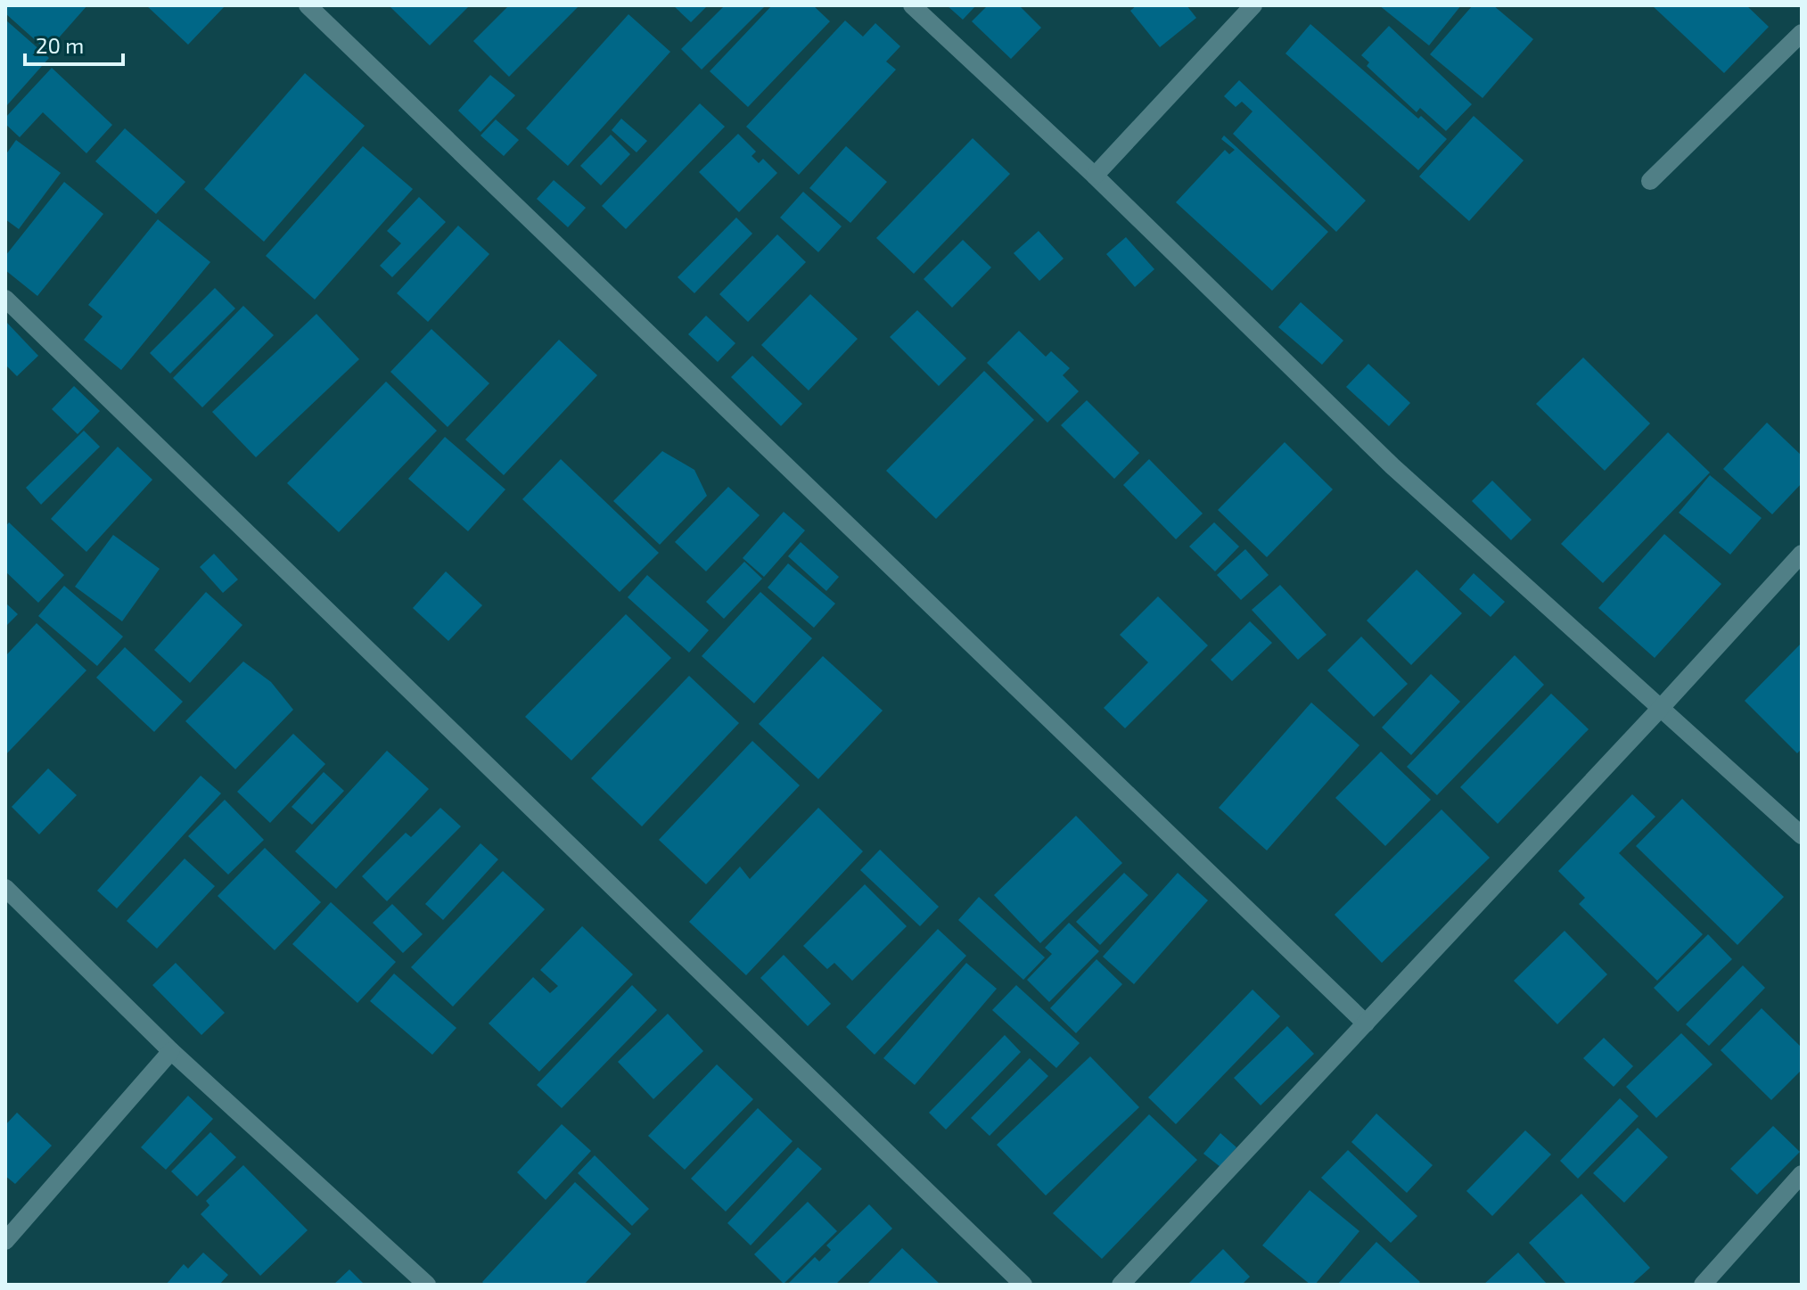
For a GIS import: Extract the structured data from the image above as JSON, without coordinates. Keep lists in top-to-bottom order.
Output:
{
  "scale_bar": "20 m"
}
